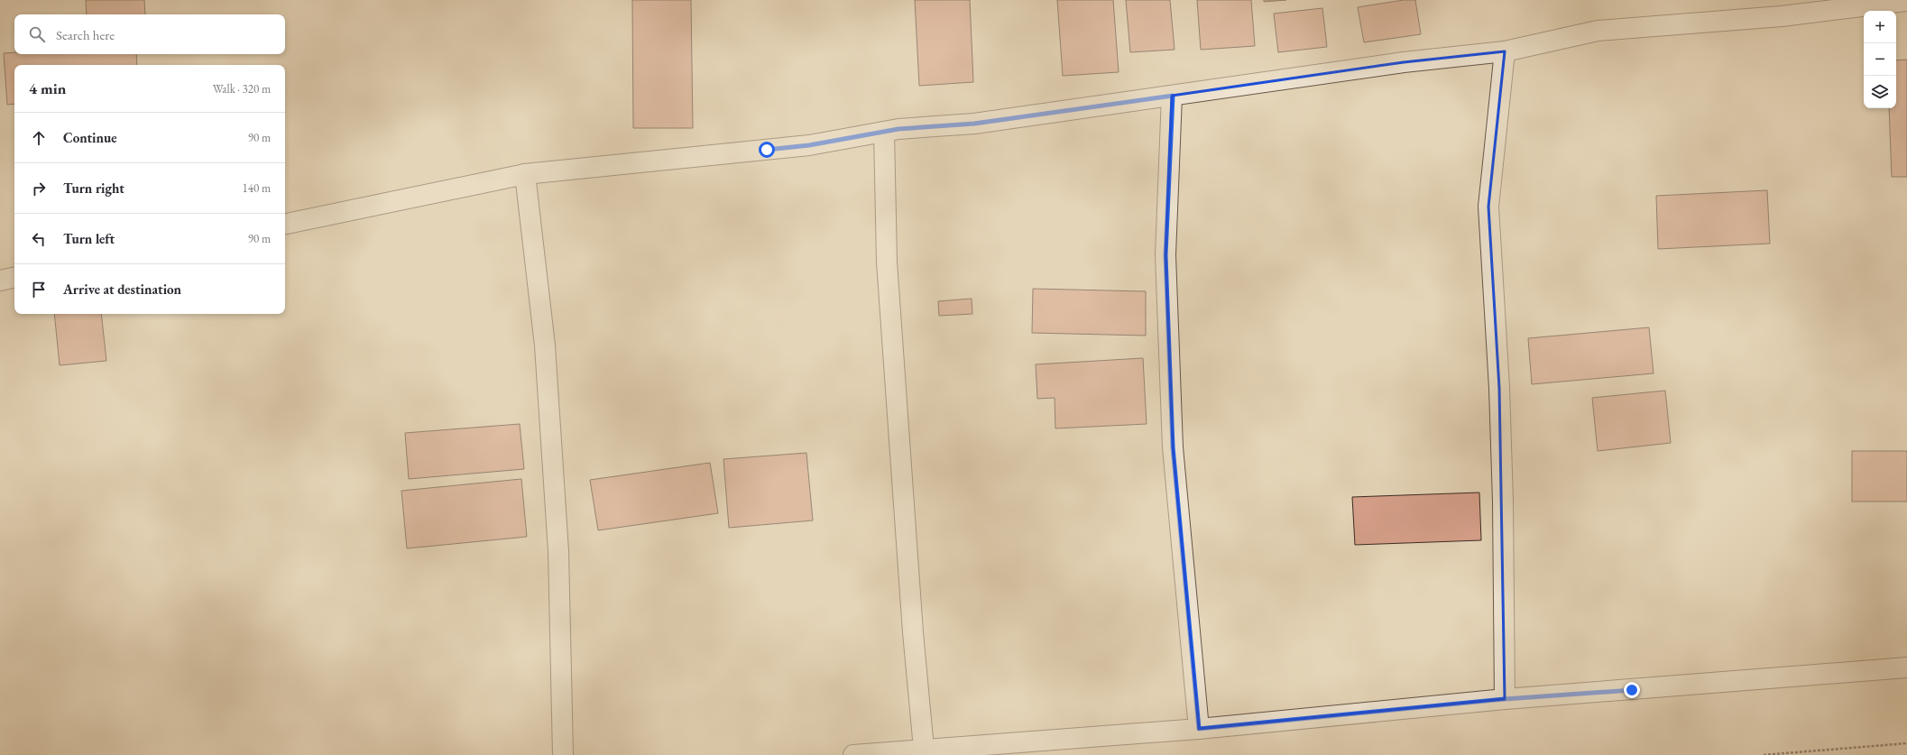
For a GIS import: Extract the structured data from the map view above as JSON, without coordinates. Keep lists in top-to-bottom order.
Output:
{
  "page": {
    "map_buttons": ["+", "−"],
    "search": "Search here",
    "heading": ["4 min", "Walk · 320 m"],
    "list": [
      ["Continue", "90 m"],
      ["Turn right", "140 m"],
      ["Turn left", "90 m"],
      "Arrive at destination"
    ]
  }
}
